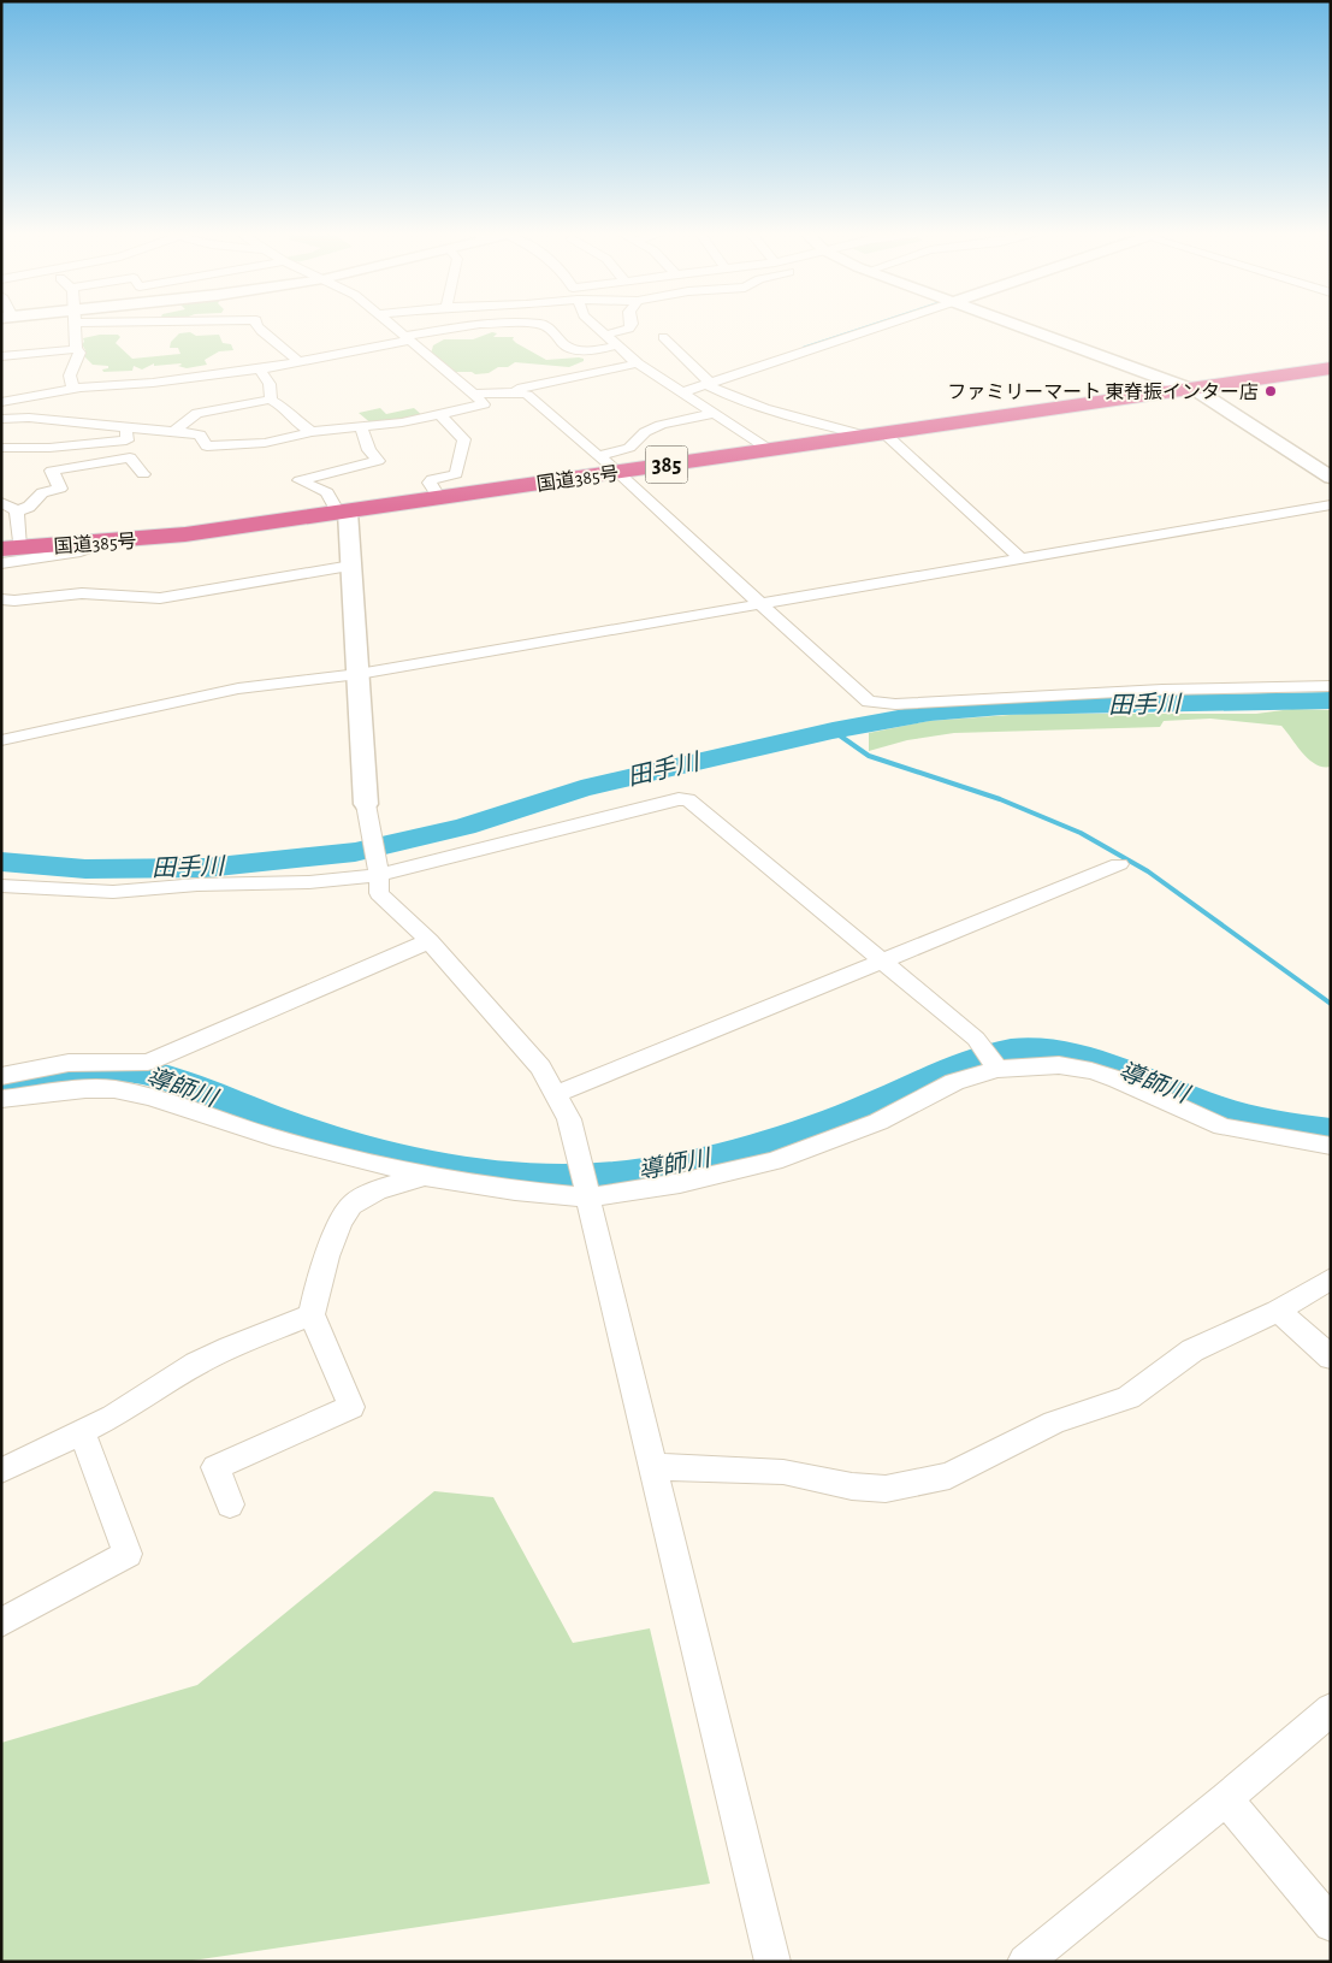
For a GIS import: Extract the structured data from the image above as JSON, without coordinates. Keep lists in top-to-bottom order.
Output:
{
  "streets": {
    "highway": ["385", "国道385号"]
  },
  "water": ["田手川", "導師川"],
  "places": ["ファミリーマート 東脊振インター店"]
}
